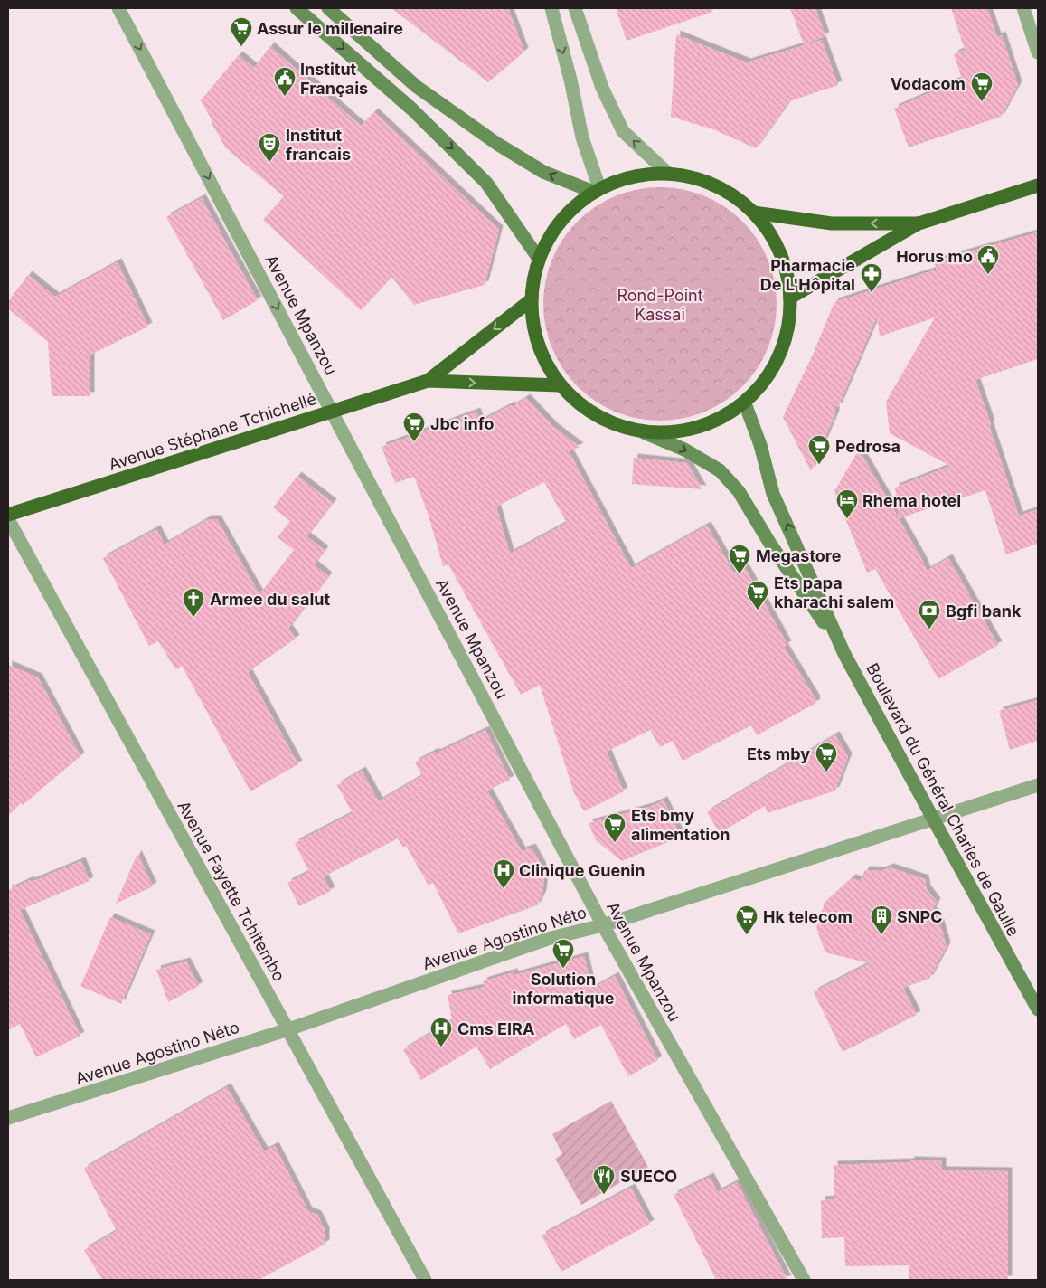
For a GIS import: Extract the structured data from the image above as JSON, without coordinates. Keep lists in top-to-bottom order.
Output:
{
  "streets": {
    "highway": ["Avenue Stéphane Tchichellé"],
    "main road": ["Boulevard du Général Charles de Gaulle"],
    "street": ["Avenue Mpanzou", "Avenue Fayette Tchitembo", "Avenue Agostino Néto"]
  },
  "crossings": [
    ["Avenue Mpanzou", "Avenue Stéphane Tchichellé"],
    ["Avenue Mpanzou", "Avenue Agostino Néto"],
    ["Boulevard du Général Charles de Gaulle", "Avenue Agostino Néto"],
    ["Avenue Fayette Tchitembo", "Avenue Agostino Néto"]
  ],
  "parks": ["Rond-Point Kassai"],
  "places": {
    "supermarket": [
      "Assur le millenaire",
      "Vodacom",
      "Jbc info",
      "Pedrosa",
      "Megastore",
      "Ets papa kharachi salem",
      "Ets mby",
      "Ets bmy alimentation",
      "Hk telecom",
      "Solution informatique"
    ],
    "public building": ["Institut Français", "Horus mo"],
    "theatre": ["Institut francais"],
    "pharmacy": ["Pharmacie De L'Hôpital"],
    "hotel": ["Rhema hotel"],
    "church": ["Armee du salut"],
    "bank": ["Bgfi bank"],
    "hospital": ["Clinique Guenin", "Cms EIRA"],
    "building": ["SNPC"],
    "restaurant": ["SUECO"]
  }
}
